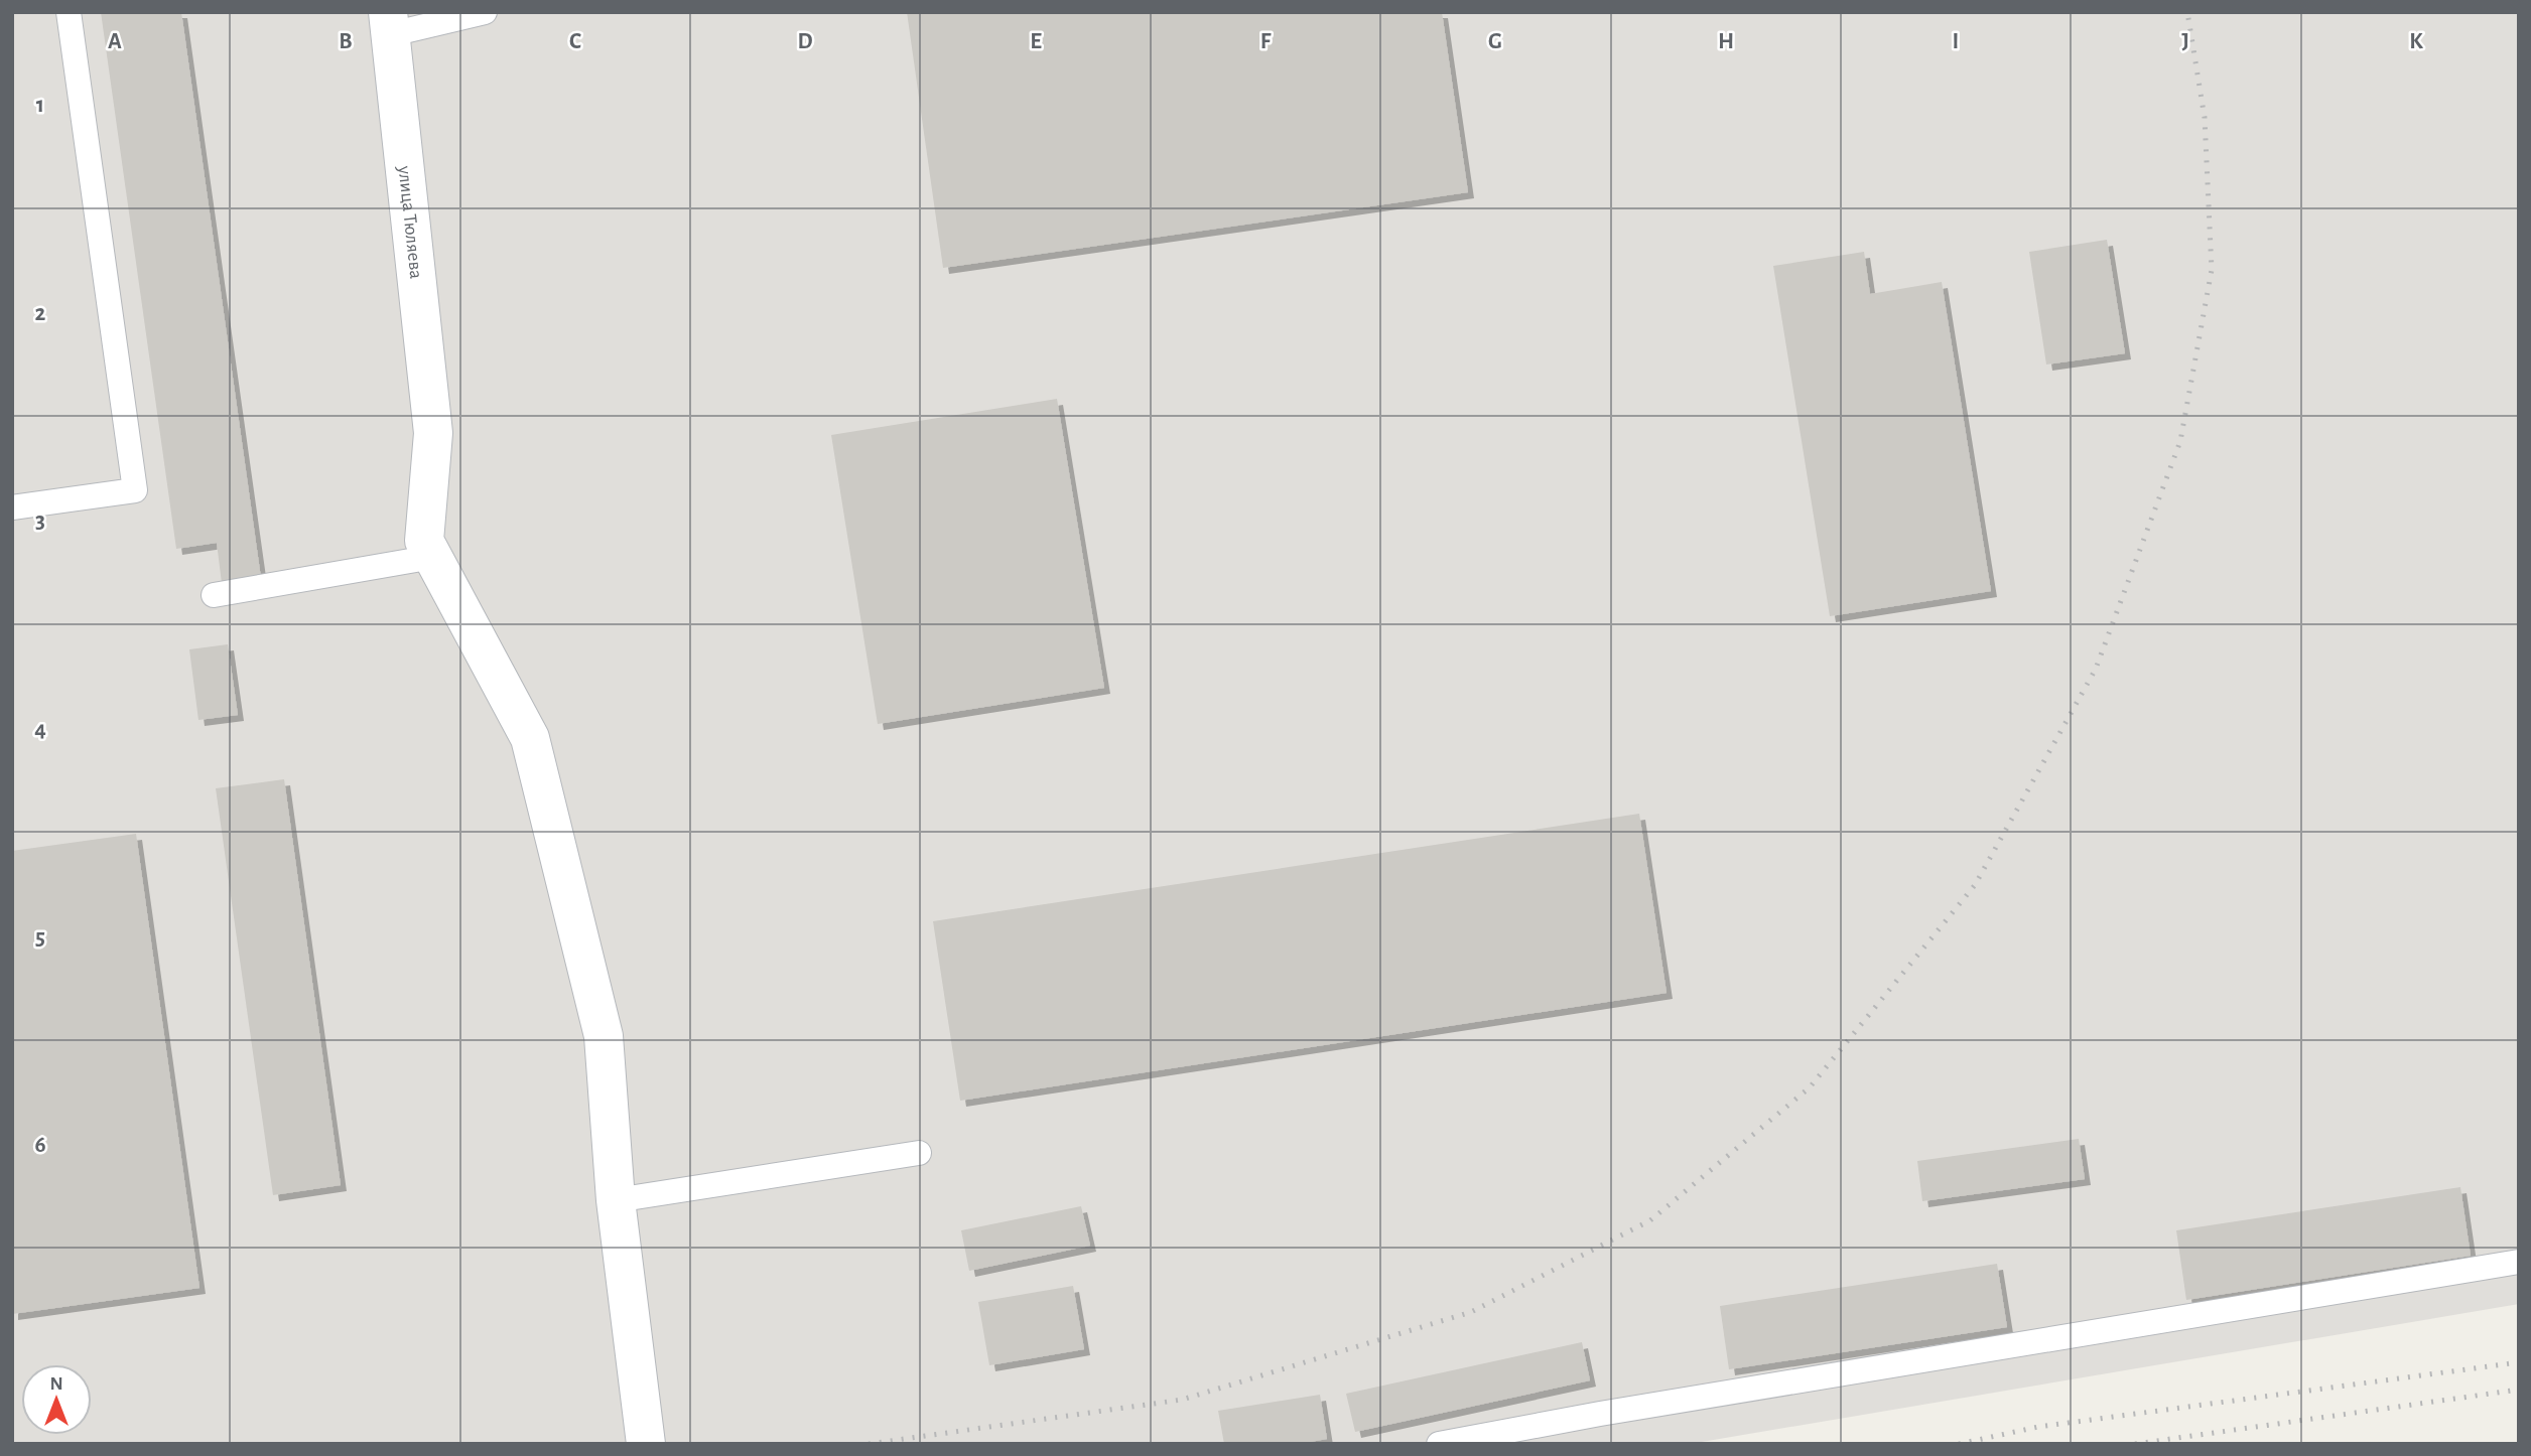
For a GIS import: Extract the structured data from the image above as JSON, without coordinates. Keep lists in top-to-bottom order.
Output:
{
  "streets": {
    "street": ["улица Тюляева"]
  },
  "north": "top",
  "grid": {
    "columns": [
      "A",
      "B",
      "C",
      "D",
      "E",
      "F",
      "G",
      "H",
      "I",
      "J",
      "K"
    ],
    "rows": [
      "1",
      "2",
      "3",
      "4",
      "5",
      "6"
    ]
  }
}
